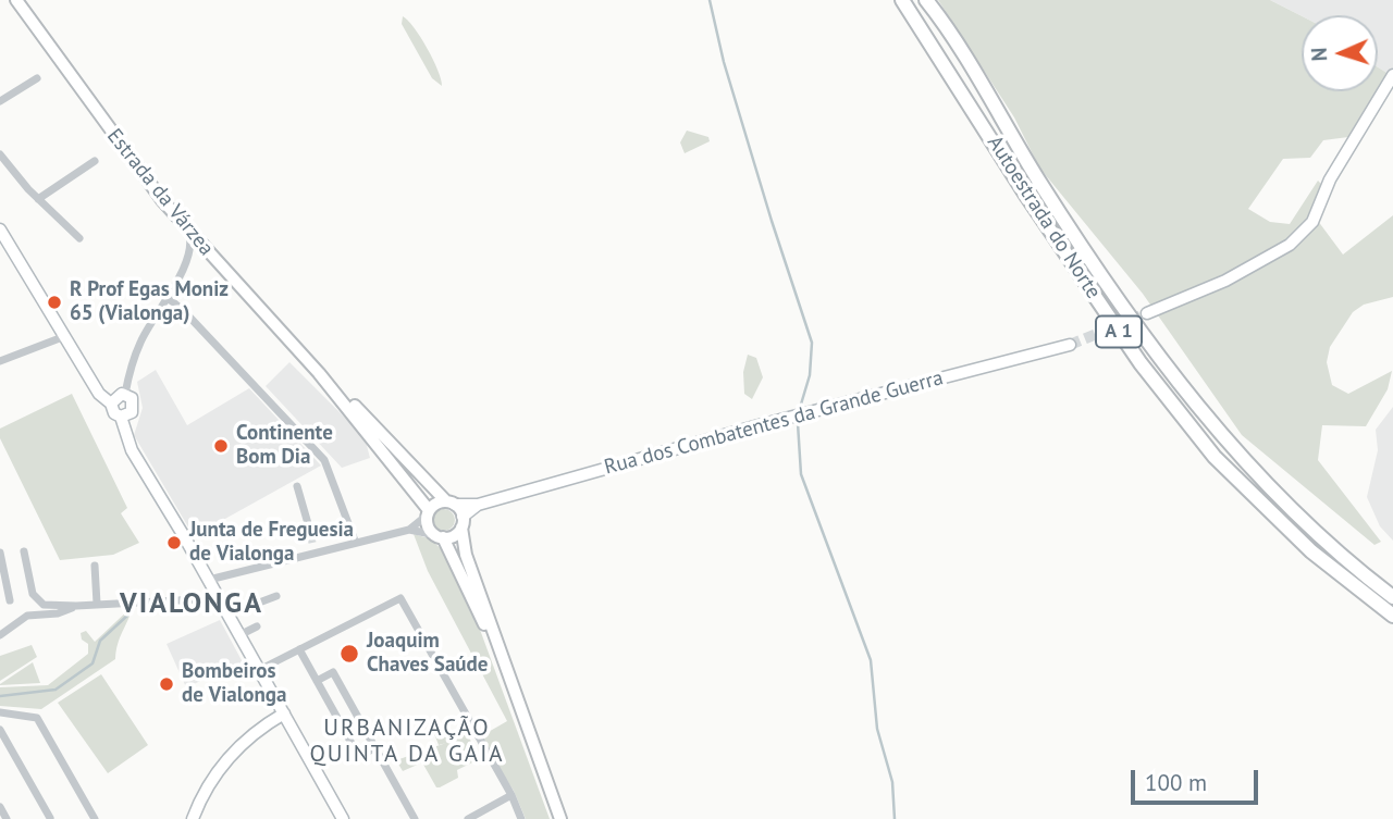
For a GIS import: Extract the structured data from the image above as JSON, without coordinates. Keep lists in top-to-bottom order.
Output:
{
  "streets": {
    "highway": ["Autoestrada do Norte", "A 1"],
    "main road": ["Estrada da Várzea"],
    "street": ["Rua dos Combatentes da Grande Guerra"]
  },
  "crossings": [
    ["Estrada da Várzea", "Rua dos Combatentes da Grande Guerra"]
  ],
  "districts": ["VIALONGA", "URBANIZAÇÃO QUINTA DA GAIA"],
  "places": [
    "R Prof Egas Moniz 65 (Vialonga)",
    "Continente Bom Dia",
    "Junta de Freguesia de Vialonga",
    "Joaquim Chaves Saúde",
    "Bombeiros de Vialonga"
  ],
  "scale_bar": "100 m",
  "north": "left"
}
